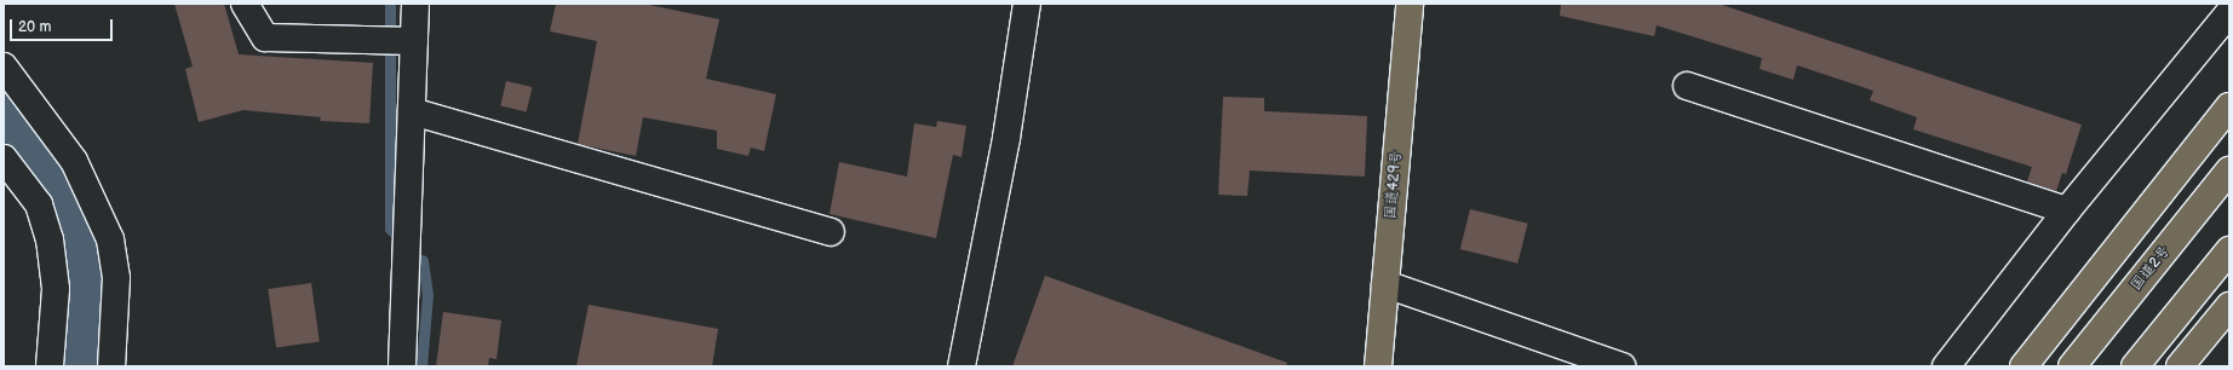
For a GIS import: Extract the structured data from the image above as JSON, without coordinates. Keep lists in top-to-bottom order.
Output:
{
  "streets": {
    "highway": ["国道429号", "国道2号"]
  },
  "scale_bar": "20 m"
}
